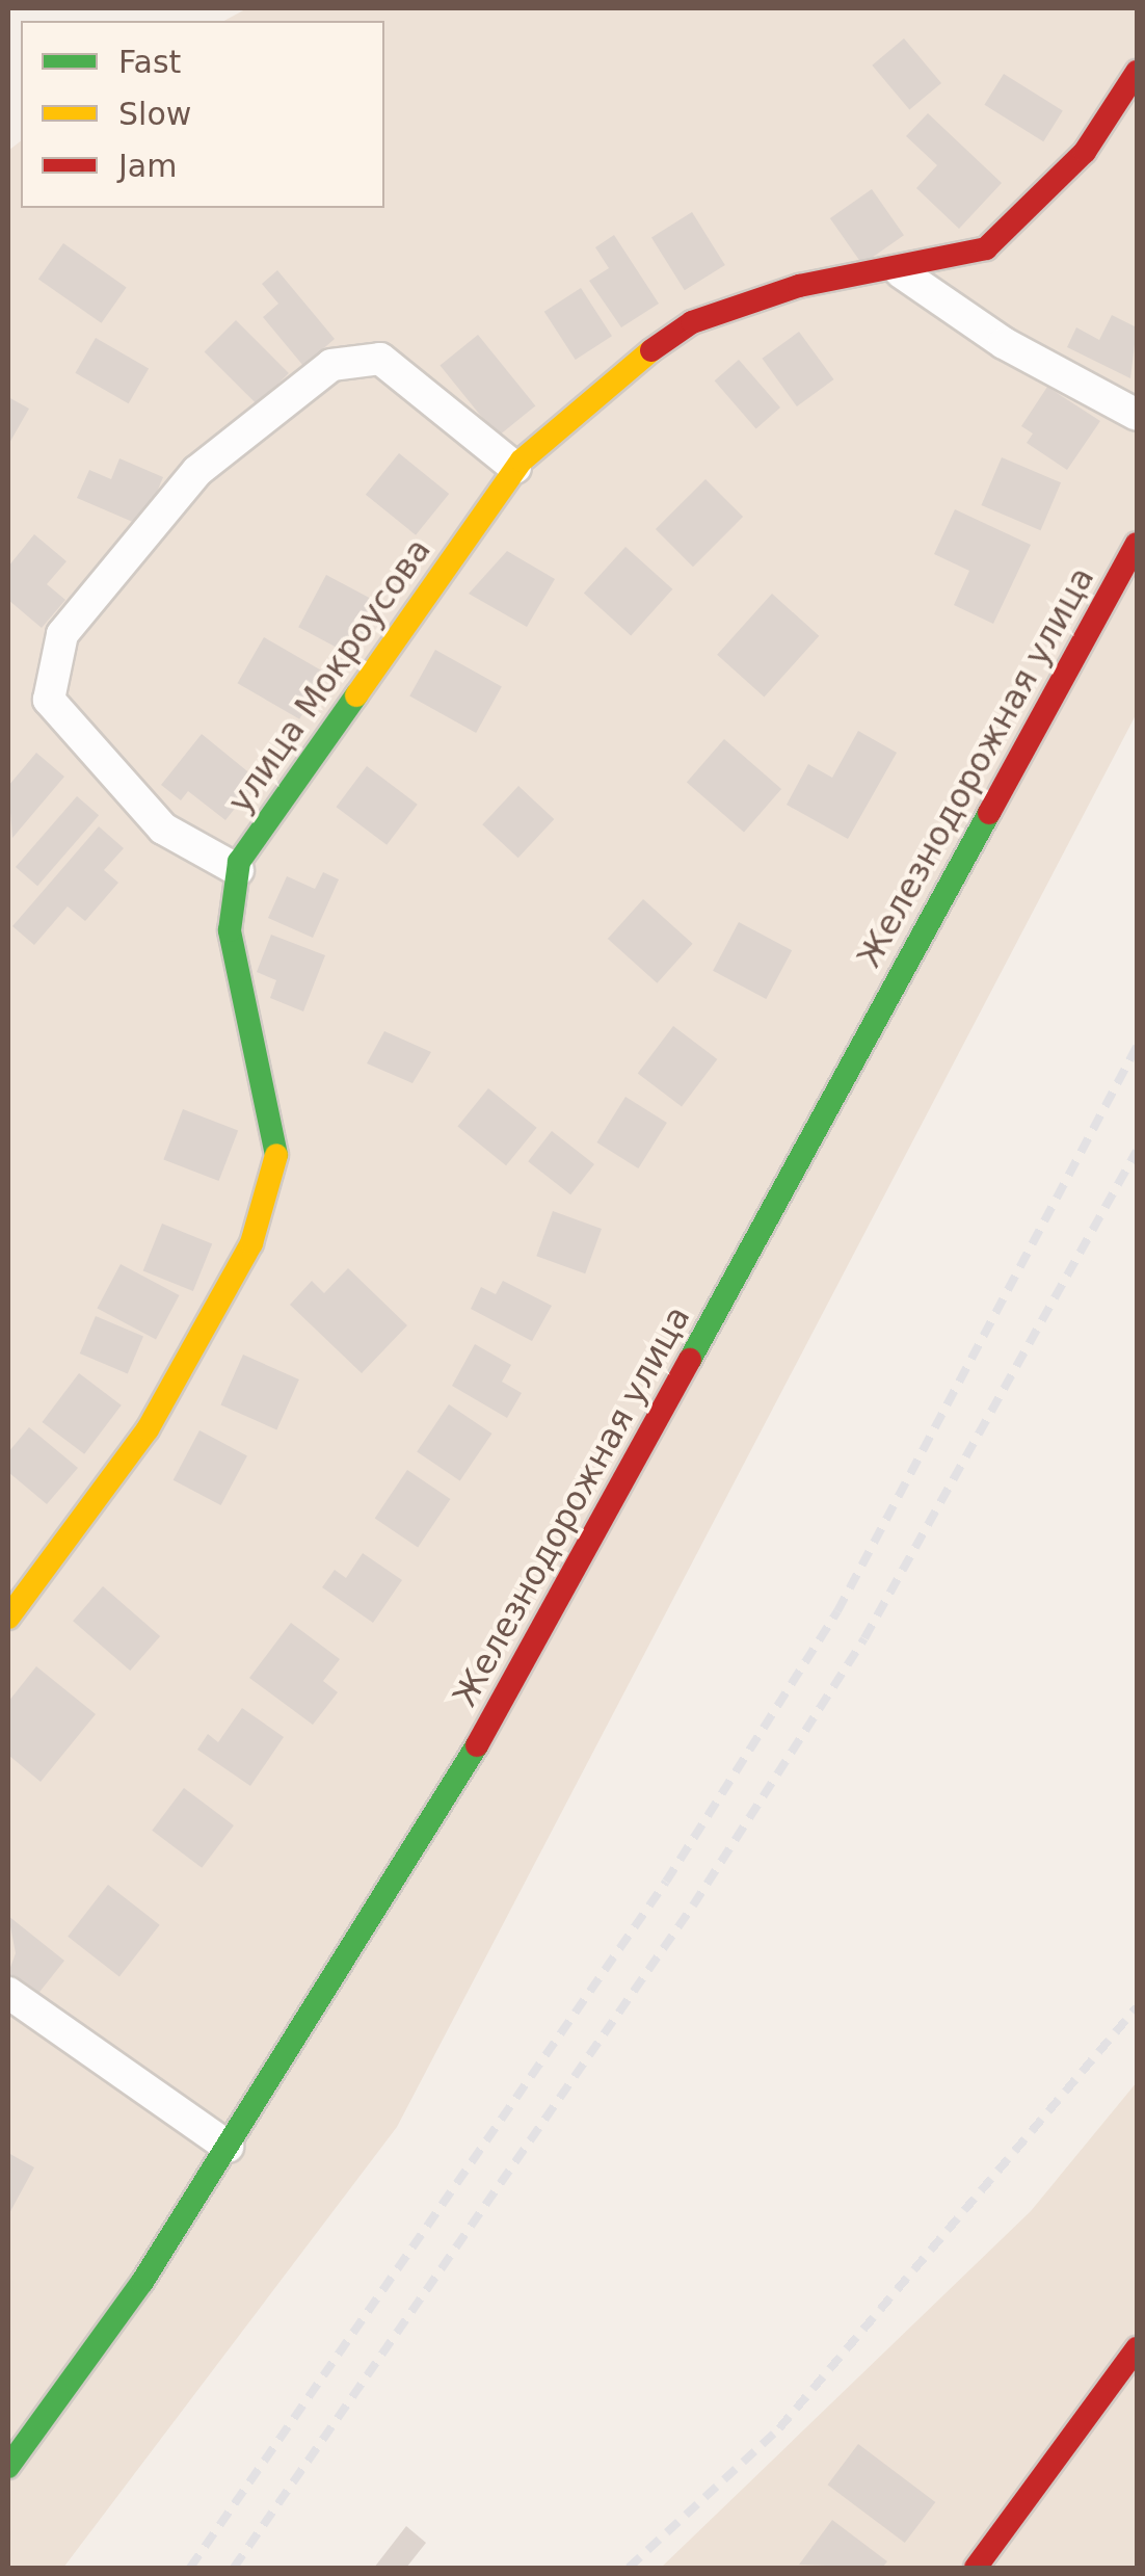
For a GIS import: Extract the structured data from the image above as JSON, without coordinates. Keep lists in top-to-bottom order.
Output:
{
  "streets": {
    "street": ["улица Мокроусова", "Железнодорожная улица"]
  },
  "legend": ["Fast", "Slow", "Jam"]
}
